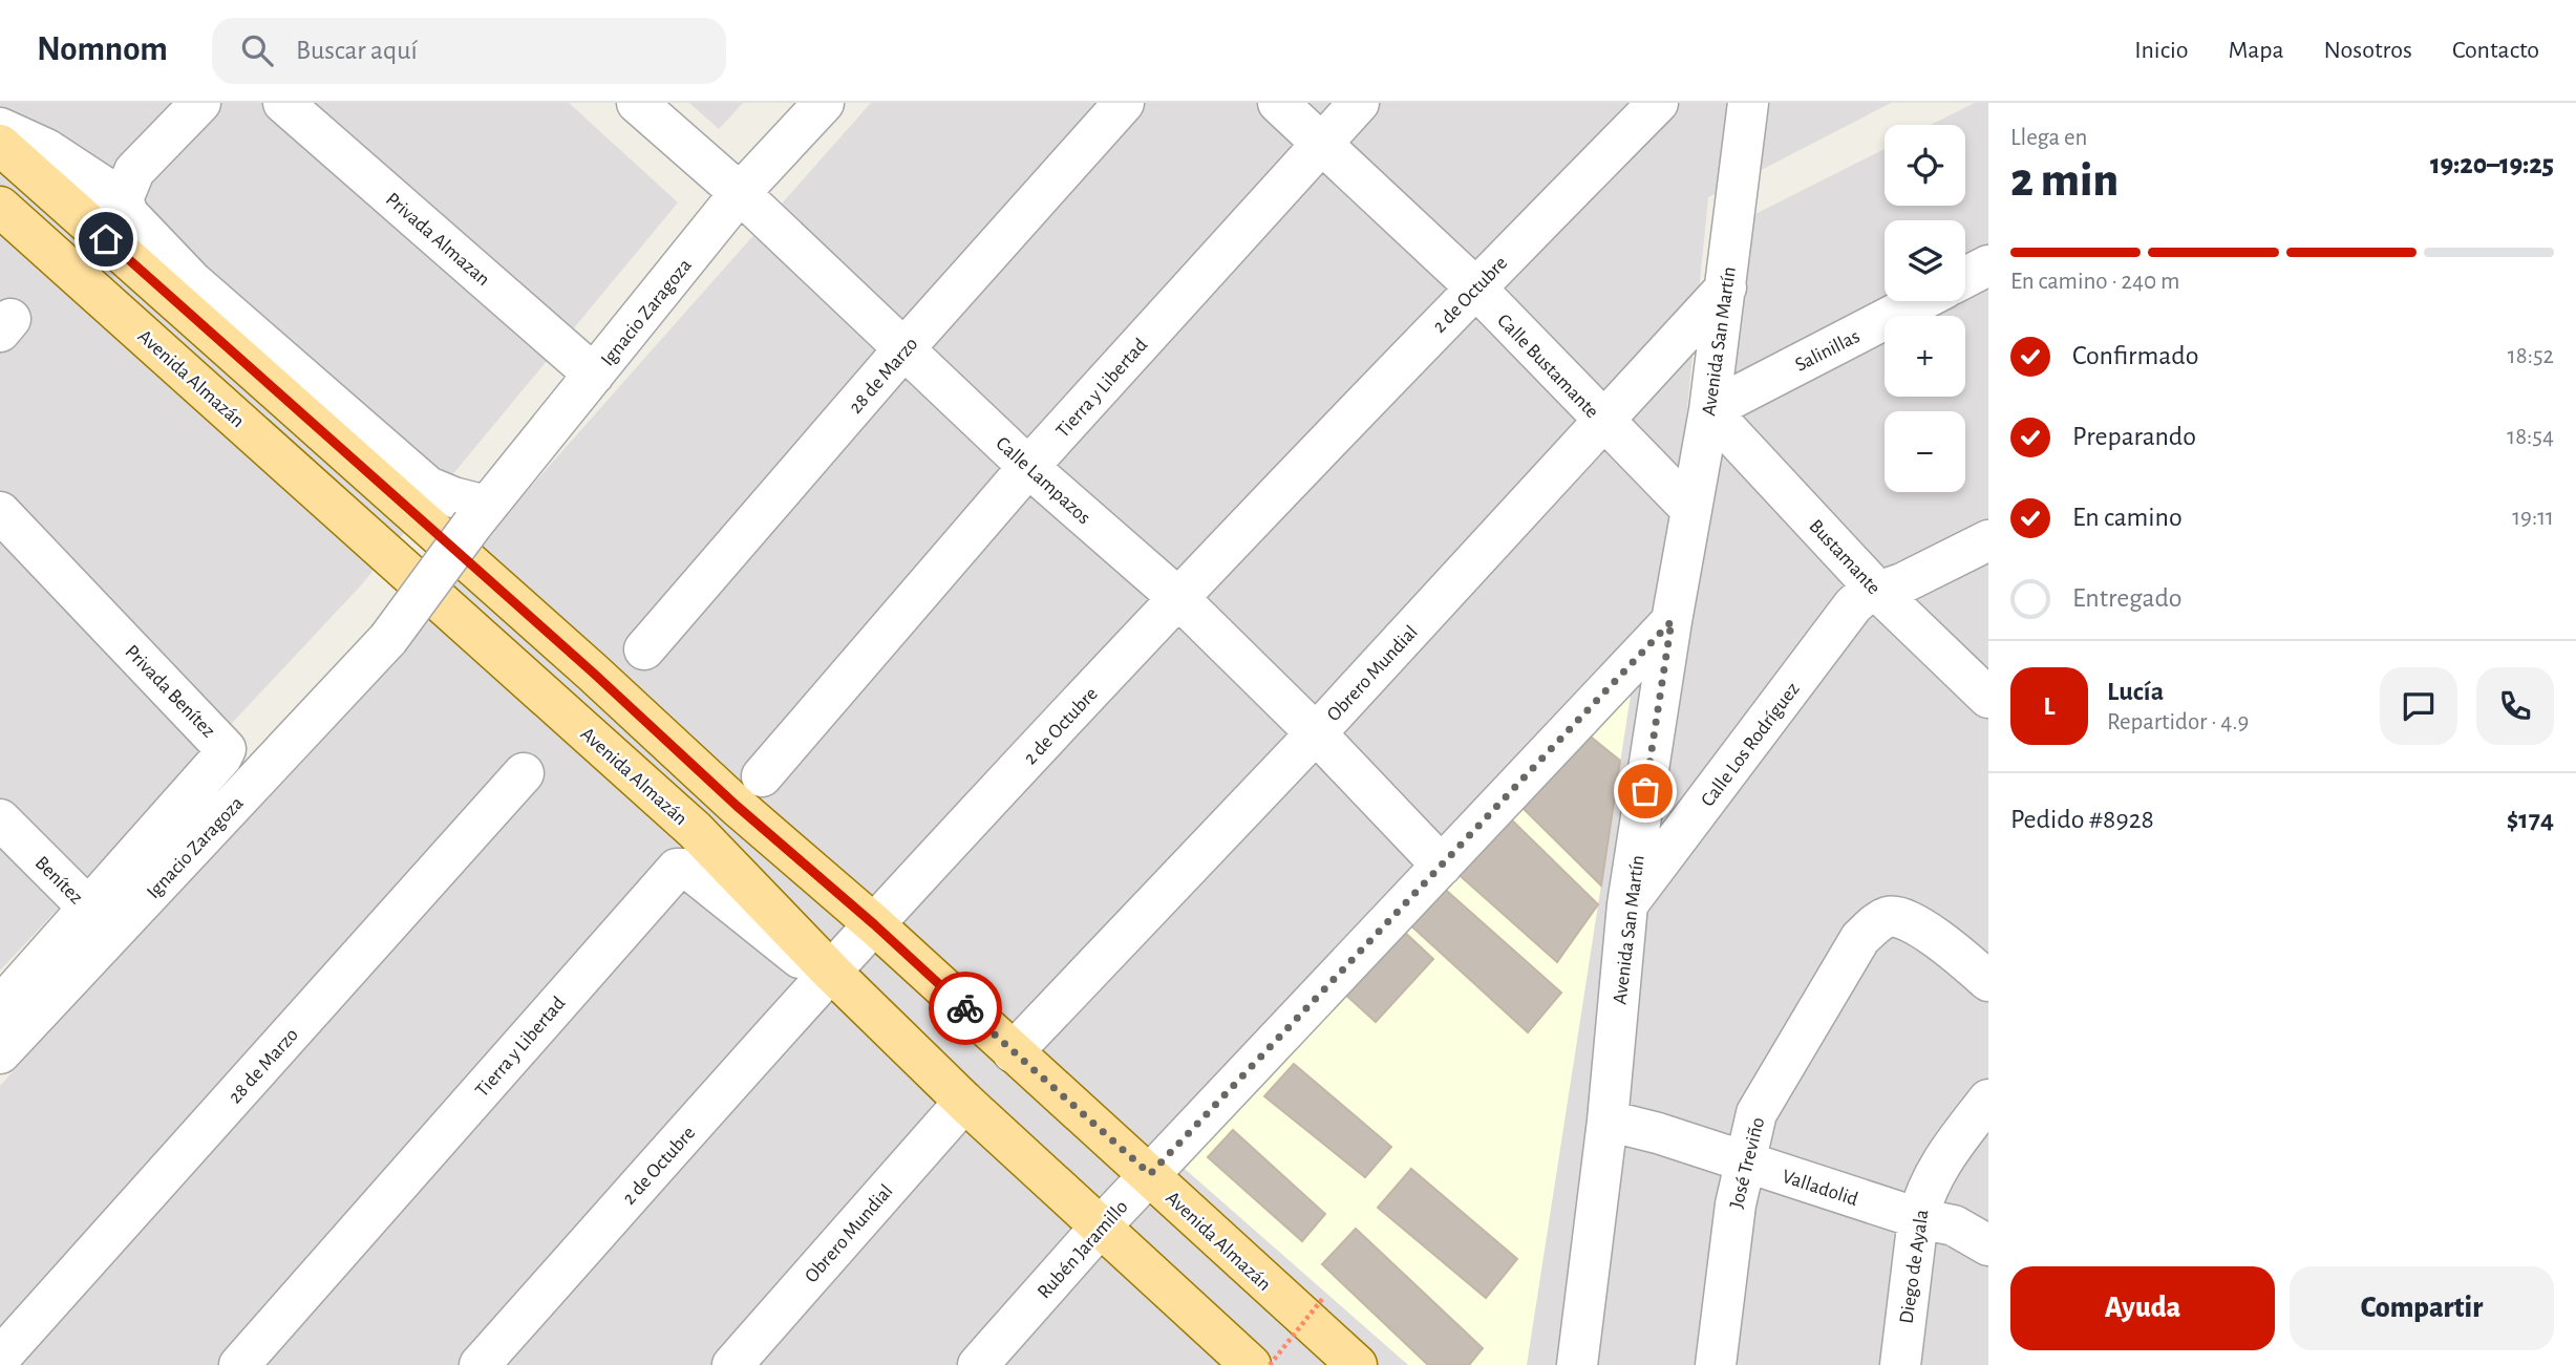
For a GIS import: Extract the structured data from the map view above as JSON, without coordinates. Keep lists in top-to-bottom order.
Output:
{
  "streets": {
    "main road": ["Avenida Almazán"],
    "street": [
      "Privada Almazan",
      "2 de Octubre",
      "Ignacio Zaragoza",
      "Avenida San Martín",
      "Salinillas",
      "Calle Bustamante",
      "28 de Marzo",
      "Tierra y Libertad",
      "Calle Lampazos",
      "Bustamante",
      "Obrero Mundial",
      "Privada Benítez",
      "Calle Los Rodríguez",
      "Benítez",
      "José Treviño",
      "Valladolid",
      "Rubén Jaramillo",
      "Diego de Ayala"
    ]
  },
  "crossings": [
    ["Privada Almazan", "Ignacio Zaragoza"],
    ["2 de Octubre", "Calle Bustamante"],
    ["2 de Octubre", "Avenida Almazán"],
    ["2 de Octubre", "Tierra y Libertad"],
    ["2 de Octubre", "Calle Lampazos"],
    ["Ignacio Zaragoza", "Calle Lampazos"],
    ["Avenida San Martín", "Salinillas"],
    ["Avenida San Martín", "Calle Bustamante"],
    ["Avenida San Martín", "Bustamante"],
    ["Avenida San Martín", "Obrero Mundial"],
    ["Avenida San Martín", "Calle Los Rodríguez"],
    ["Avenida San Martín", "Valladolid"],
    ["Avenida San Martín", "Rubén Jaramillo"],
    ["Salinillas", "Bustamante"],
    ["Calle Bustamante", "Tierra y Libertad"],
    ["Calle Bustamante", "Obrero Mundial"],
    ["28 de Marzo", "Calle Lampazos"],
    ["Avenida Almazán", "Tierra y Libertad"],
    ["Avenida Almazán", "Obrero Mundial"],
    ["Avenida Almazán", "Rubén Jaramillo"],
    ["Tierra y Libertad", "Calle Lampazos"],
    ["Calle Lampazos", "Obrero Mundial"],
    ["Calle Lampazos", "Rubén Jaramillo"],
    ["Bustamante", "Calle Los Rodríguez"],
    ["Privada Benítez", "Benítez"],
    ["José Treviño", "Valladolid"],
    ["Valladolid", "Diego de Ayala"]
  ],
  "page": {
    "header": "Nomnom",
    "search": "Buscar aquí",
    "nav": [
      "Inicio",
      "Mapa",
      "Nosotros",
      "Contacto"
    ],
    "heading": ["2 min", "Llega en", "19:20–19:25"],
    "panel": [
      "Lucía",
      "Repartidor · 4.9",
      "Pedido #8928",
      "$174"
    ],
    "map_buttons": ["+", "−"],
    "bar": "En camino · 240 m",
    "list": [
      ["Confirmado", "18:52"],
      ["Preparando", "18:54"],
      ["En camino", "19:11"],
      "Entregado"
    ],
    "round": "L",
    "buttons": ["Ayuda", "Compartir"]
  }
}
